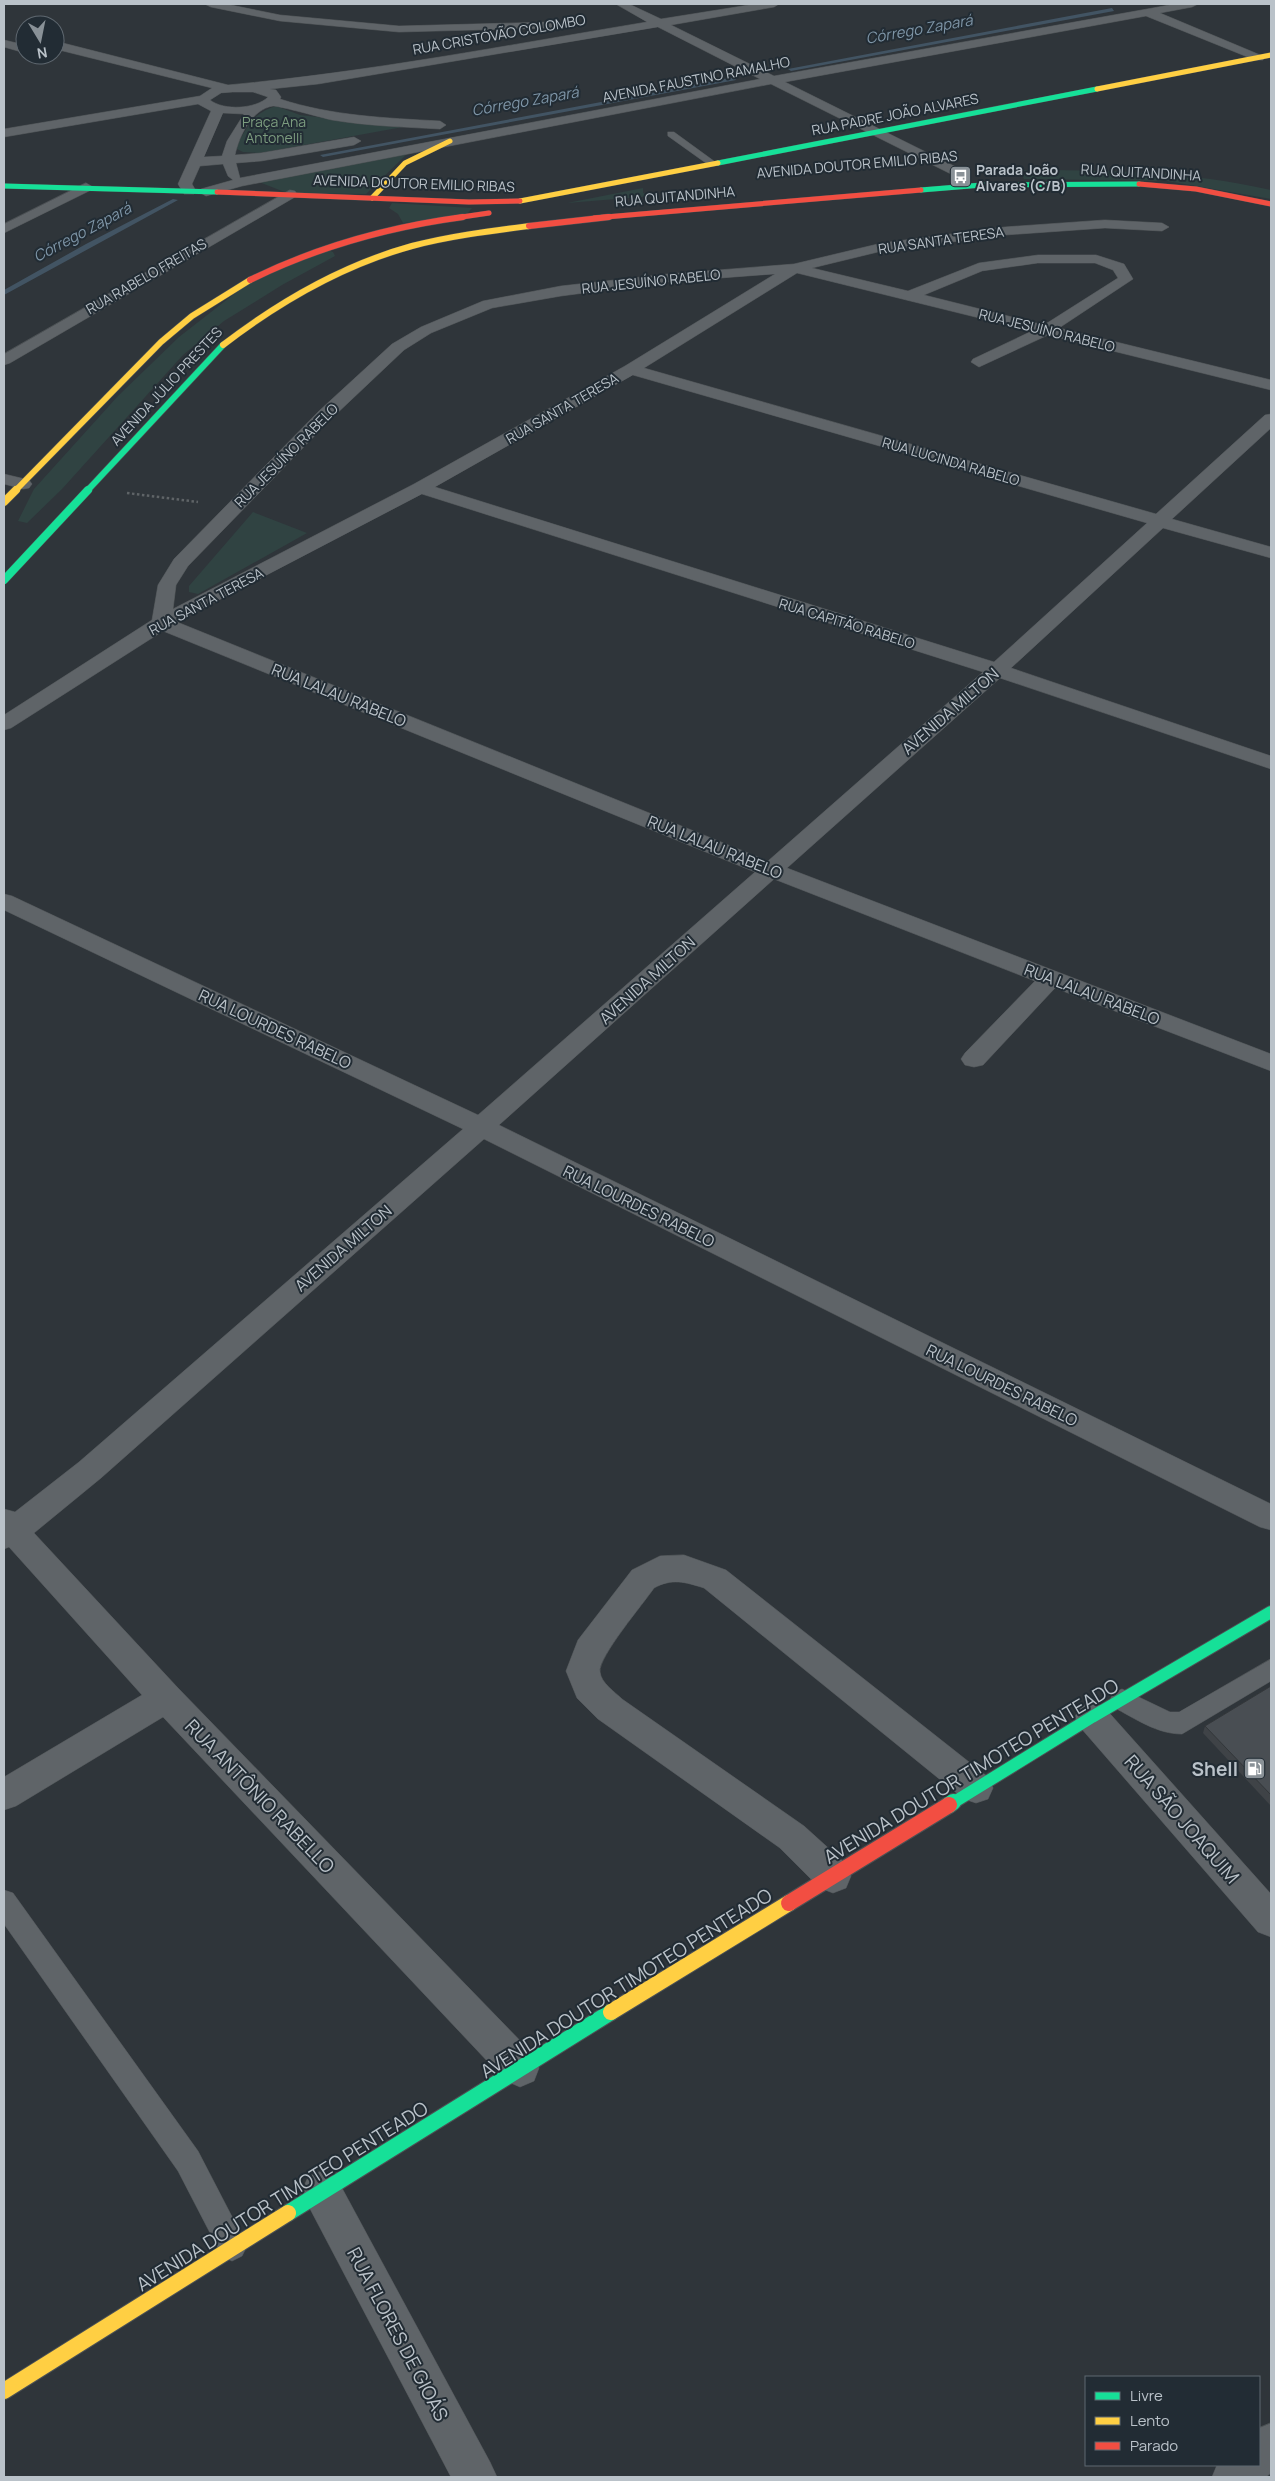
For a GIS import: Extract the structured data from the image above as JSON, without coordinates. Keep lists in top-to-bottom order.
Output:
{
  "streets": {
    "main road": [
      "RUA PADRE JOÃO ALVARES",
      "AVENIDA DOUTOR EMILIO RIBAS",
      "RUA QUITANDINHA",
      "AVENIDA JÚLIO PRESTES",
      "AVENIDA DOUTOR TIMOTEO PENTEADO"
    ],
    "street": [
      "RUA CRISTÓVÃO COLOMBO",
      "AVENIDA FAUSTINO RAMALHO",
      "RUA SANTA TERESA",
      "RUA RABELO FREITAS",
      "RUA JESUÍNO RABELO",
      "RUA LUCINDA RABELO",
      "RUA CAPITÃO RABELO",
      "RUA LALAU RABELO",
      "AVENIDA MILTON",
      "RUA LOURDES RABELO",
      "RUA ANTÔNIO RABELLO",
      "RUA SÃO JOAQUIM",
      "RUA FLORES DE GIOÁS"
    ]
  },
  "crossings": [
    ["AVENIDA FAUSTINO RAMALHO", "AVENIDA DOUTOR EMILIO RIBAS"],
    ["RUA PADRE JOÃO ALVARES", "AVENIDA DOUTOR EMILIO RIBAS"],
    ["AVENIDA DOUTOR EMILIO RIBAS", "RUA QUITANDINHA"],
    ["AVENIDA DOUTOR EMILIO RIBAS", "RUA RABELO FREITAS"],
    ["AVENIDA DOUTOR EMILIO RIBAS", "AVENIDA JÚLIO PRESTES"],
    ["RUA QUITANDINHA", "AVENIDA JÚLIO PRESTES"],
    ["RUA SANTA TERESA", "RUA JESUÍNO RABELO"],
    ["RUA SANTA TERESA", "RUA LUCINDA RABELO"],
    ["RUA SANTA TERESA", "RUA CAPITÃO RABELO"],
    ["RUA SANTA TERESA", "RUA LALAU RABELO"],
    ["RUA JESUÍNO RABELO", "RUA LALAU RABELO"],
    ["RUA LUCINDA RABELO", "AVENIDA MILTON"],
    ["RUA CAPITÃO RABELO", "AVENIDA MILTON"],
    ["RUA LALAU RABELO", "AVENIDA MILTON"],
    ["AVENIDA MILTON", "RUA LOURDES RABELO"],
    ["AVENIDA MILTON", "RUA ANTÔNIO RABELLO"],
    ["AVENIDA DOUTOR TIMOTEO PENTEADO", "RUA ANTÔNIO RABELLO"],
    ["AVENIDA DOUTOR TIMOTEO PENTEADO", "RUA SÃO JOAQUIM"],
    ["AVENIDA DOUTOR TIMOTEO PENTEADO", "RUA FLORES DE GIOÁS"]
  ],
  "water": ["Córrego Zapará"],
  "parks": ["Praça Ana Antonelli"],
  "places": {
    "bus stop": ["Parada João Alvares (C/B)"],
    "fuel station": ["Shell"]
  },
  "legend": ["Livre", "Lento", "Parado"],
  "north": "bottom"
}
